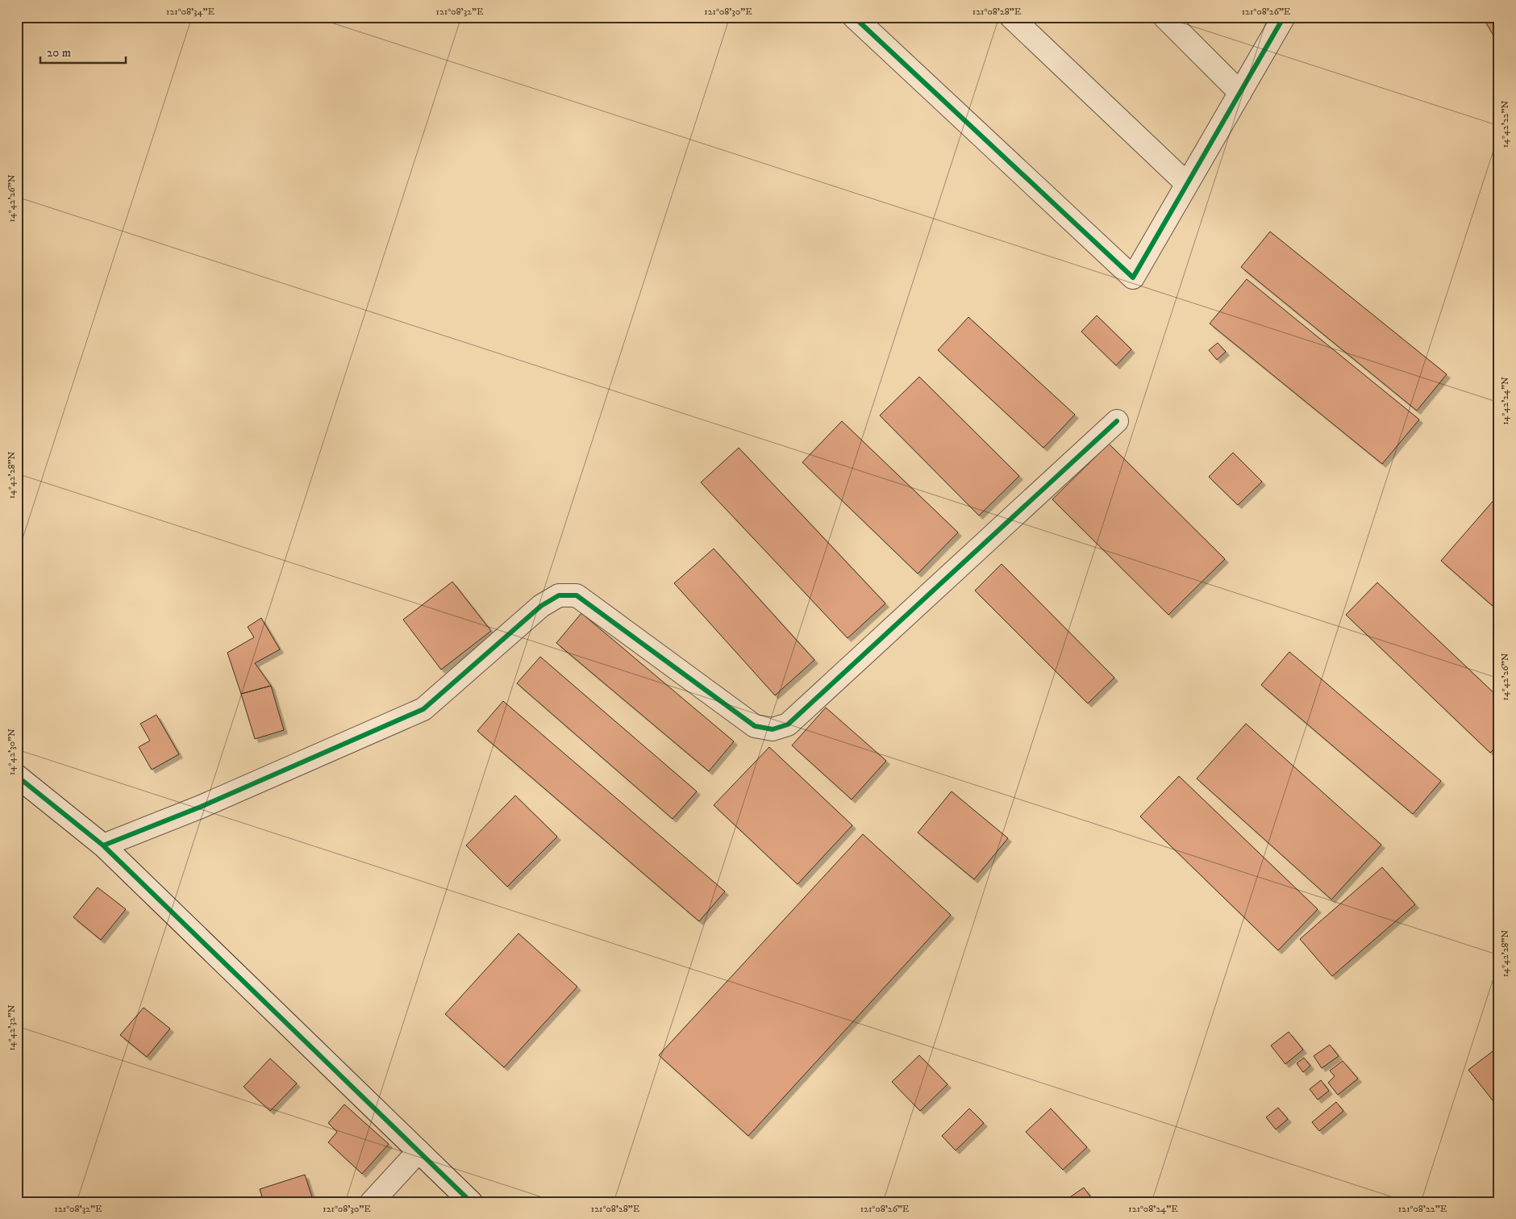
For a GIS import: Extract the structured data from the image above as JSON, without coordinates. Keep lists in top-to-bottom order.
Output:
{
  "scale_bar": "20 m",
  "coordinates": [
    "121°08'34\"E",
    "121°08'32\"E",
    "121°08'30\"E",
    "121°08'28\"E",
    "121°08'26\"E",
    "14°42'22\"N",
    "14°42'26\"N",
    "14°42'24\"N",
    "14°42'28\"N",
    "14°42'30\"N",
    "14°42'32\"N",
    "121°08'24\"E",
    "121°08'22\"E"
  ]
}
